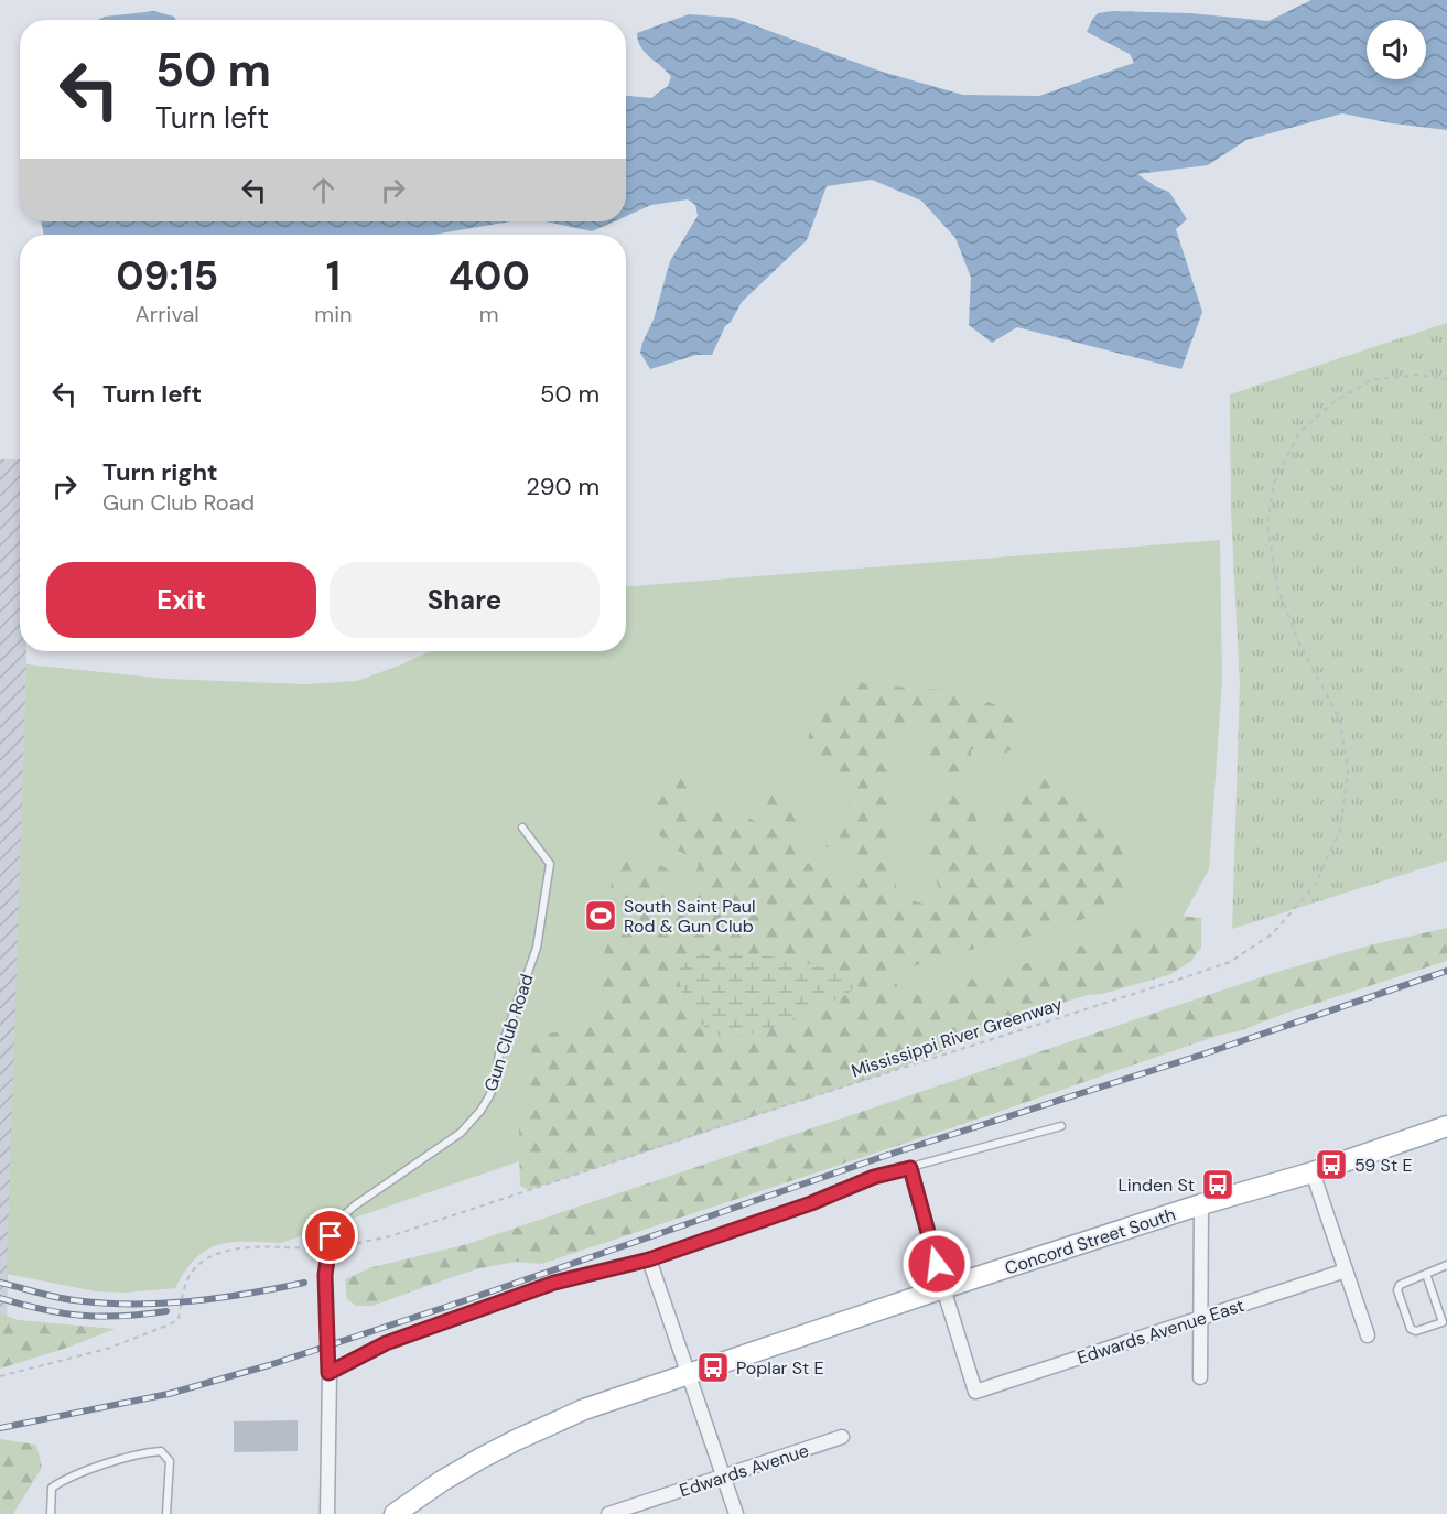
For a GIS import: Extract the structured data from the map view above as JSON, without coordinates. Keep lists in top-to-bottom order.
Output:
{
  "streets": {
    "main road": ["Concord Street South"],
    "street": ["Edwards Avenue East", "Edwards Avenue"],
    "lane": ["Gun Club Road"],
    "path": ["Mississippi River Greenway"]
  },
  "crossings": [
    ["Gun Club Road", "Mississippi River Greenway"],
    ["Concord Street South", "Edwards Avenue East"]
  ],
  "places": {
    "sports": ["South Saint Paul Rod & Gun Club"],
    "bus stop": ["59 St E", "Linden St", "Poplar St E"]
  },
  "page": {
    "turn": ["50 m", "Turn left"],
    "eta": [
      "09:15",
      "Arrival",
      "1",
      "min",
      "400",
      "m"
    ],
    "list": [
      {
        "name": "Turn left",
        "value": "50 m"
      },
      {
        "name": "Turn right",
        "note": "Gun Club Road",
        "value": "290 m"
      }
    ],
    "buttons": ["Exit", "Share"]
  }
}
